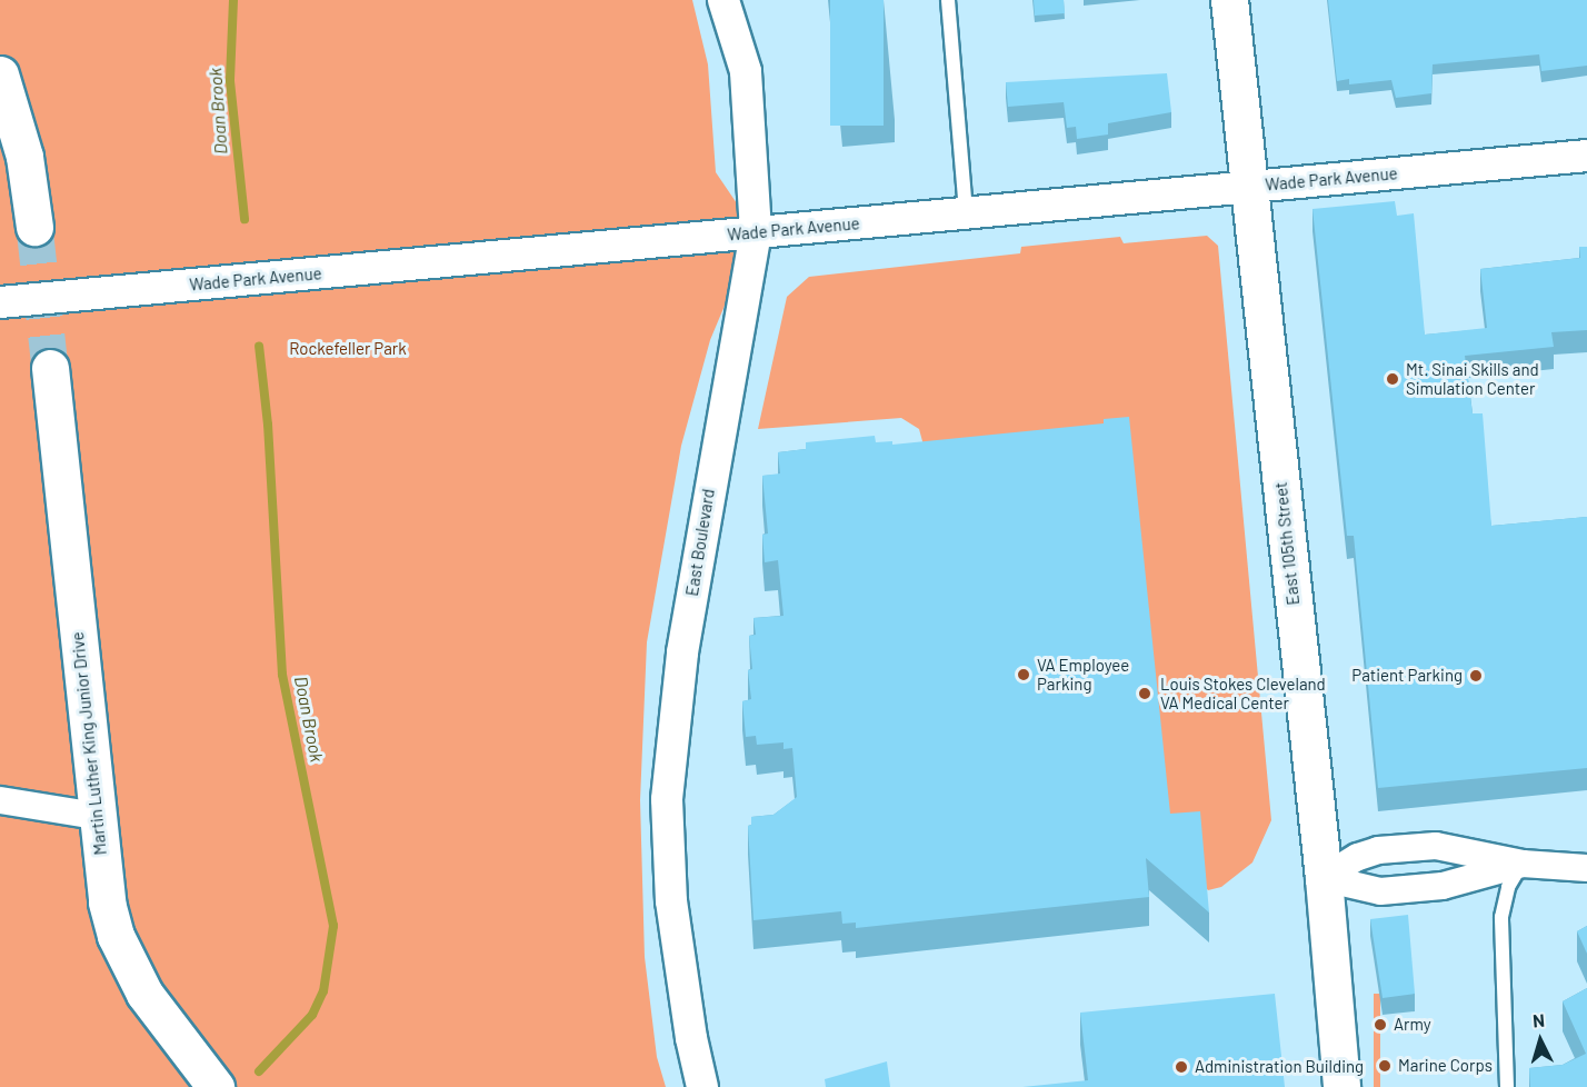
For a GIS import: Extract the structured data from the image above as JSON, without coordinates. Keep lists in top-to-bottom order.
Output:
{
  "streets": {
    "main road": ["East 105th Street", "Martin Luther King Junior Drive"],
    "street": ["Wade Park Avenue", "East Boulevard"]
  },
  "crossings": [
    ["Wade Park Avenue", "East Boulevard"],
    ["Wade Park Avenue", "East 105th Street"]
  ],
  "water": ["Doan Brook"],
  "parks": ["Rockefeller Park"],
  "places": [
    "Mt. Sinai Skills and Simulation Center",
    "VA Employee Parking",
    "Patient Parking",
    "Louis Stokes Cleveland VA Medical Center",
    "Army",
    "Marine Corps",
    "Administration Building"
  ],
  "north": "top"
}
